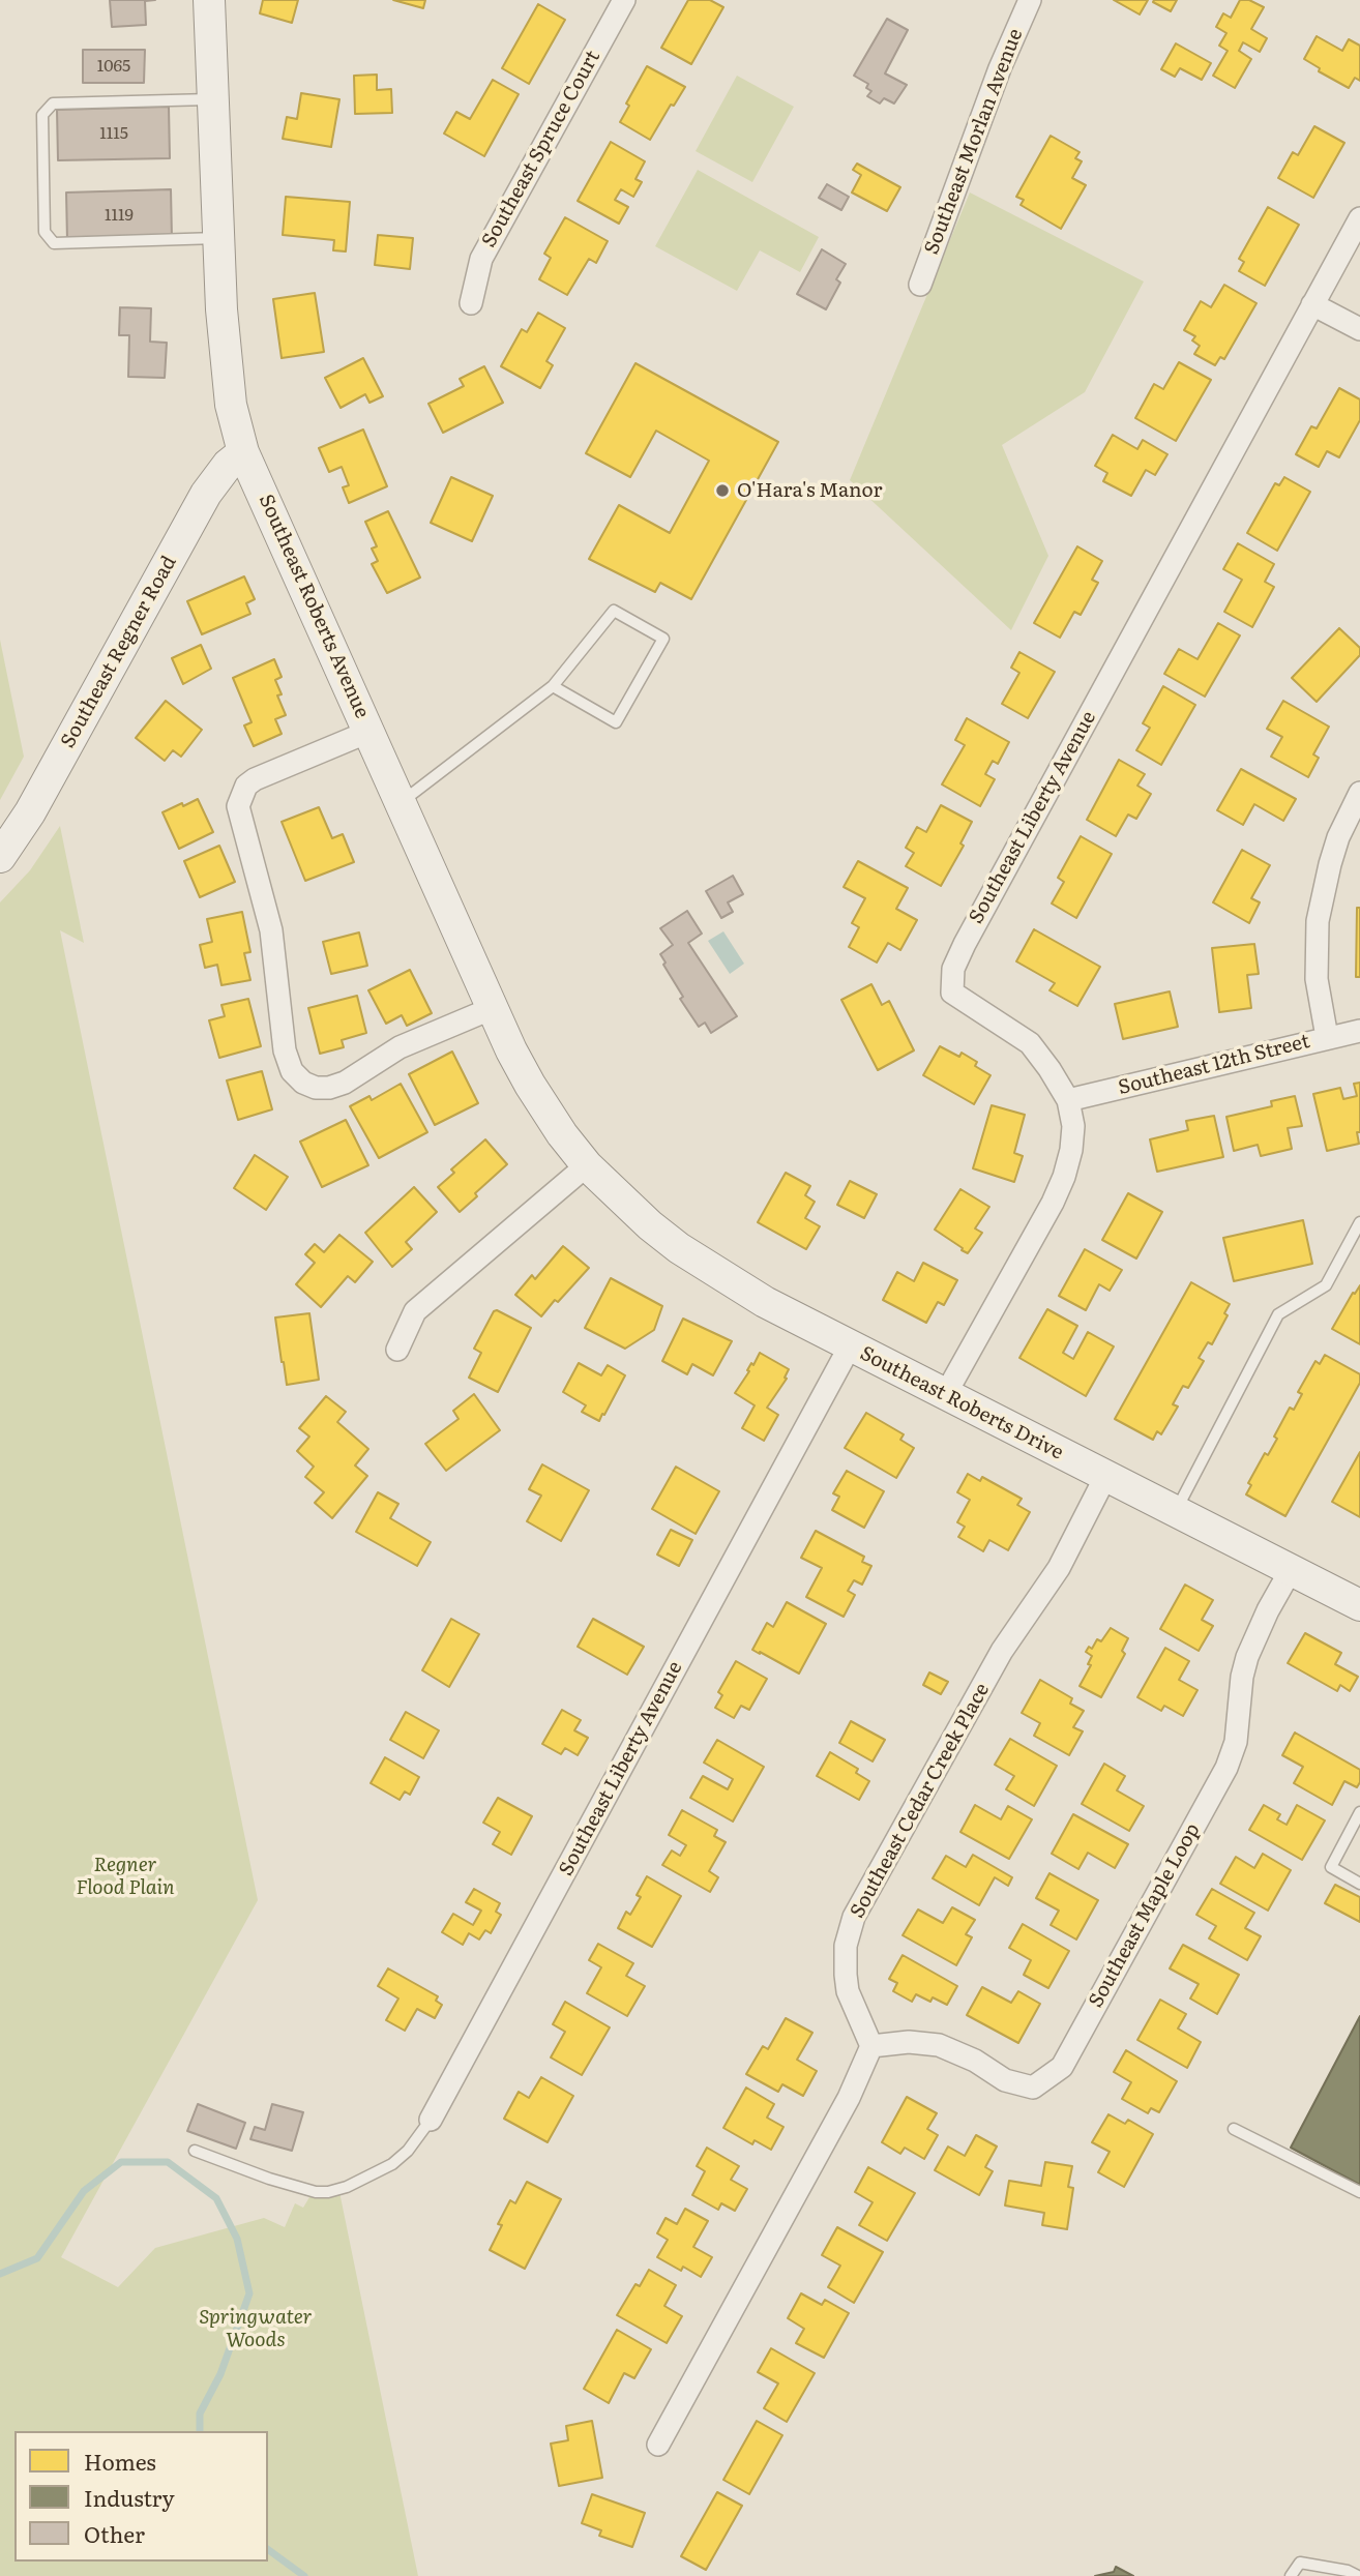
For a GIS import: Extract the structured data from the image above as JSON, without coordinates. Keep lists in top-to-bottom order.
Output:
{
  "streets": {
    "street": [
      "Southeast Morlan Avenue",
      "Southeast Spruce Court",
      "Southeast Roberts Avenue",
      "Southeast Regner Road",
      "Southeast Liberty Avenue",
      "Southeast 12th Street",
      "Southeast Roberts Drive",
      "Southeast Cedar Creek Place",
      "Southeast Maple Loop"
    ]
  },
  "crossings": [
    ["Southeast Roberts Avenue", "Southeast Regner Road"],
    ["Southeast Roberts Avenue", "Southeast Roberts Drive"],
    ["Southeast Liberty Avenue", "Southeast 12th Street"],
    ["Southeast Liberty Avenue", "Southeast Roberts Drive"],
    ["Southeast Roberts Drive", "Southeast Cedar Creek Place"],
    ["Southeast Roberts Drive", "Southeast Maple Loop"],
    ["Southeast Cedar Creek Place", "Southeast Maple Loop"]
  ],
  "parks": ["Regner Flood Plain", "Springwater Woods"],
  "places": ["O'Hara's Manor"],
  "house_numbers": ["1065", "1115", "1119"],
  "legend": ["Homes", "Industry", "Other"]
}
